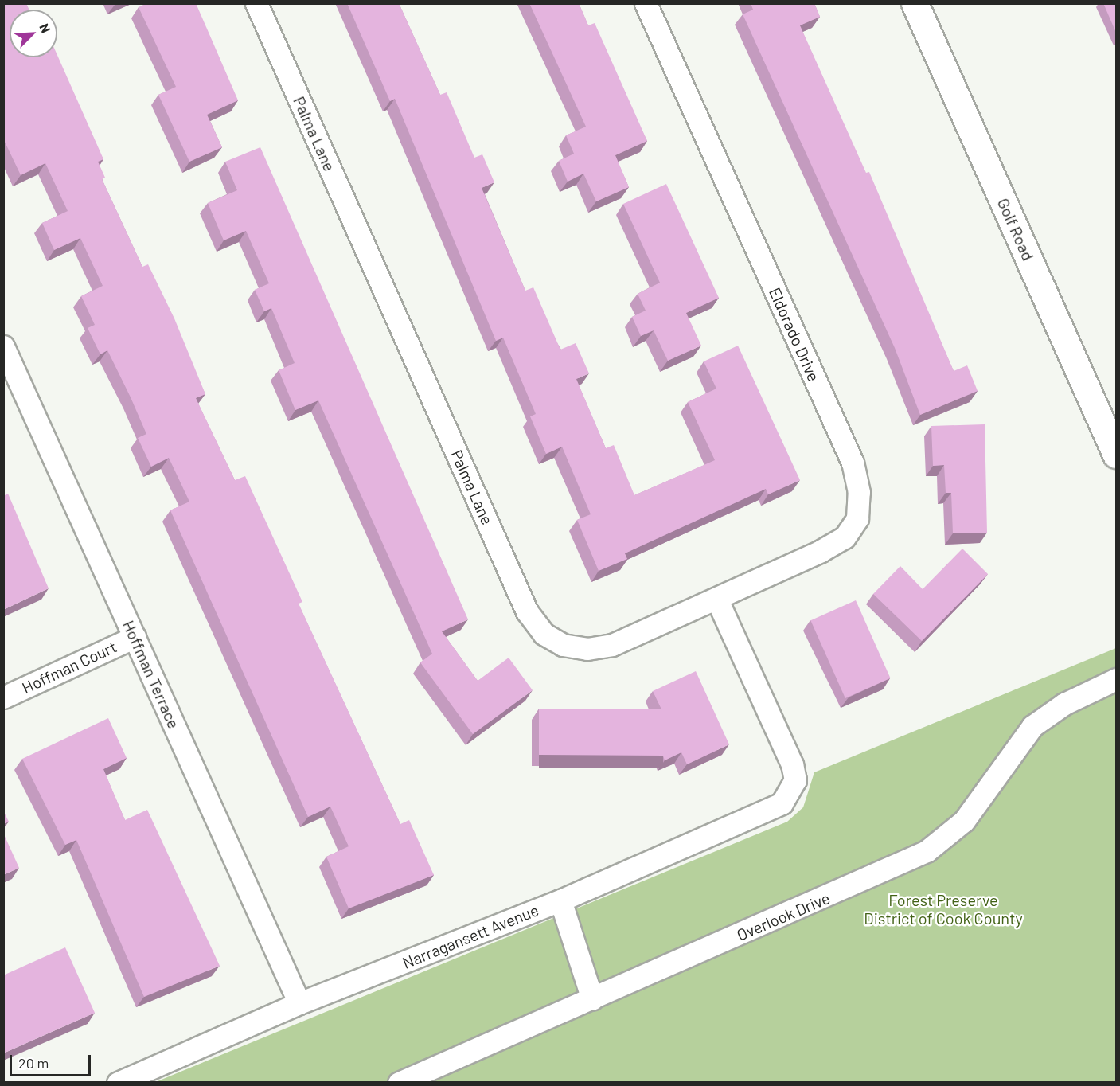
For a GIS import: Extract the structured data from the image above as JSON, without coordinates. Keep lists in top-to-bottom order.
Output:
{
  "streets": {
    "main road": ["Golf Road"],
    "street": [
      "Palma Lane",
      "Eldorado Drive",
      "Hoffman Court",
      "Hoffman Terrace",
      "Overlook Drive",
      "Narragansett Avenue"
    ]
  },
  "crossings": [
    ["Palma Lane", "Eldorado Drive"],
    ["Palma Lane", "Narragansett Avenue"],
    ["Eldorado Drive", "Narragansett Avenue"],
    ["Hoffman Court", "Hoffman Terrace"],
    ["Hoffman Terrace", "Narragansett Avenue"]
  ],
  "parks": ["Forest Preserve District of Cook County"],
  "scale_bar": "20 m",
  "north": "top right"
}
